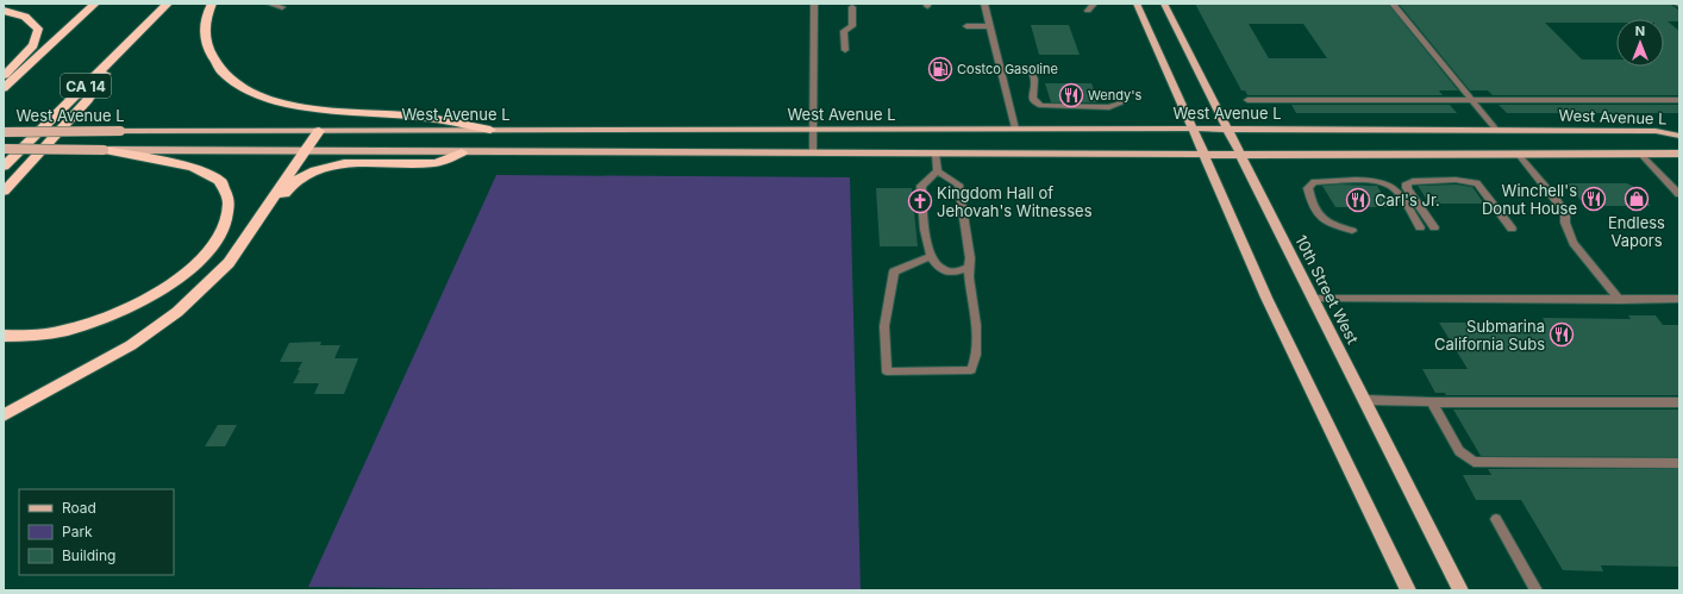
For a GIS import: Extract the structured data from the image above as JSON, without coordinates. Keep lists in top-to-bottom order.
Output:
{
  "streets": {
    "highway": ["CA 14"],
    "main road": ["West Avenue L", "10th Street West"]
  },
  "crossings": [
    ["West Avenue L", "10th Street West"]
  ],
  "places": {
    "fuel station": ["Costco Gasoline"],
    "restaurant": [
      "Wendy's",
      "Winchell's Donut House",
      "Carl's Jr.",
      "Submarina California Subs"
    ],
    "shop": ["Endless Vapors"],
    "church": ["Kingdom Hall of Jehovah's Witnesses"]
  },
  "legend": ["Road", "Park", "Building"],
  "north": "top"
}
